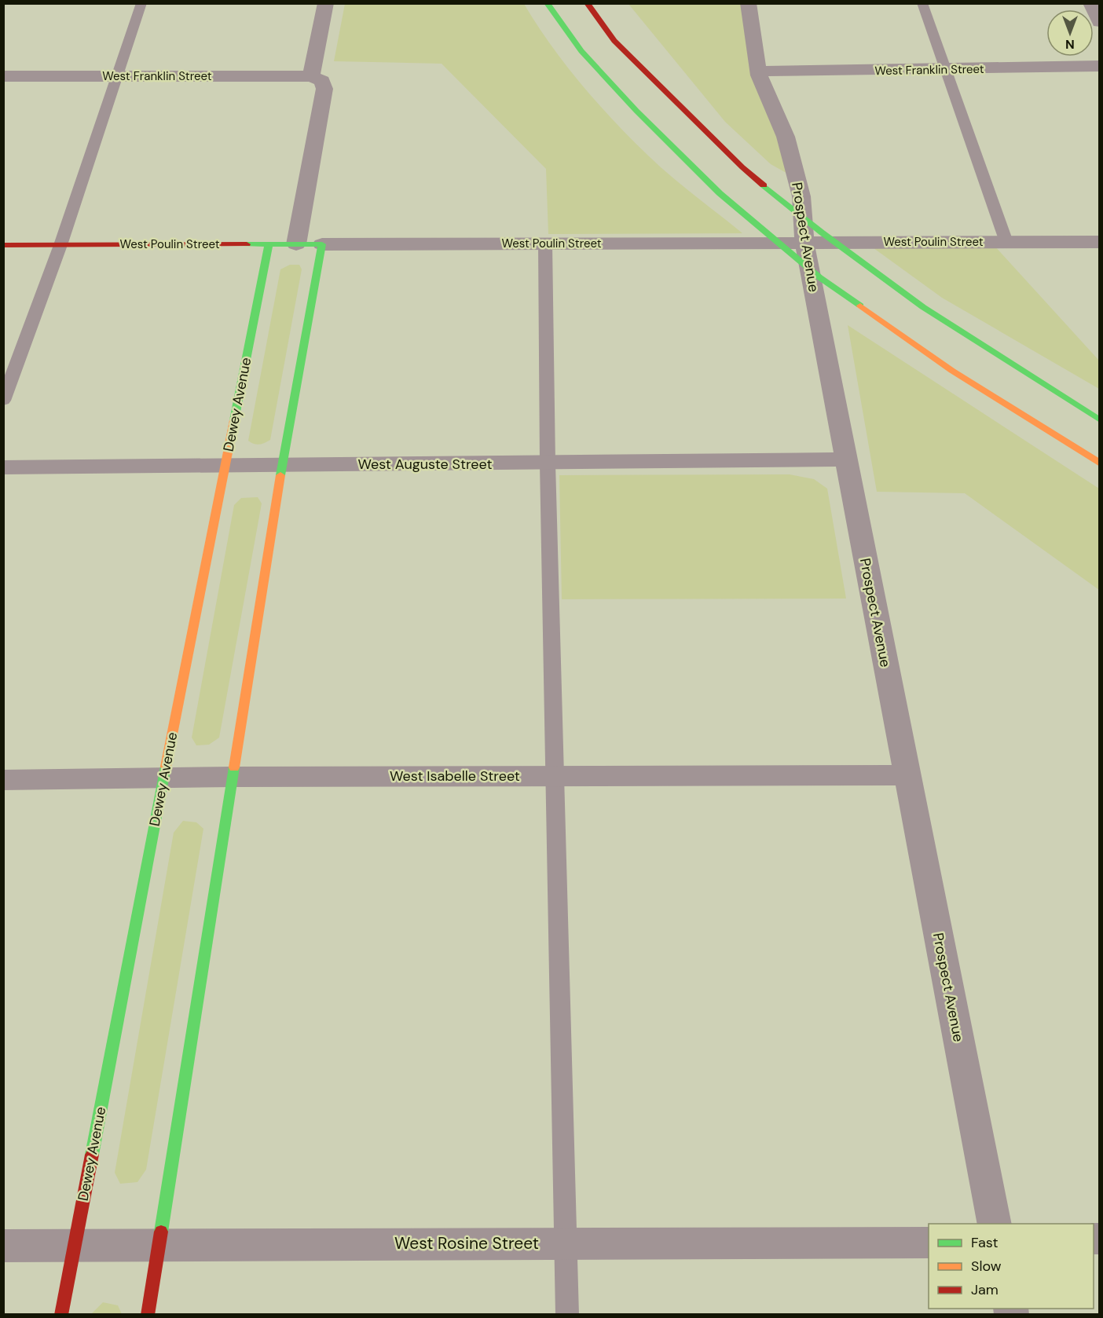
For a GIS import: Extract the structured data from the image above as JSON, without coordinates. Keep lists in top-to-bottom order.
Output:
{
  "streets": {
    "main road": ["West Poulin Street", "Dewey Avenue"],
    "street": [
      "West Franklin Street",
      "Prospect Avenue",
      "West Auguste Street",
      "West Isabelle Street",
      "West Rosine Street"
    ]
  },
  "crossings": [
    ["West Franklin Street", "Prospect Avenue"],
    ["Prospect Avenue", "West Poulin Street"],
    ["Prospect Avenue", "West Auguste Street"],
    ["Prospect Avenue", "West Isabelle Street"],
    ["West Poulin Street", "Dewey Avenue"],
    ["Dewey Avenue", "West Auguste Street"],
    ["Dewey Avenue", "West Isabelle Street"],
    ["Dewey Avenue", "West Rosine Street"]
  ],
  "legend": ["Fast", "Slow", "Jam"],
  "north": "bottom"
}
